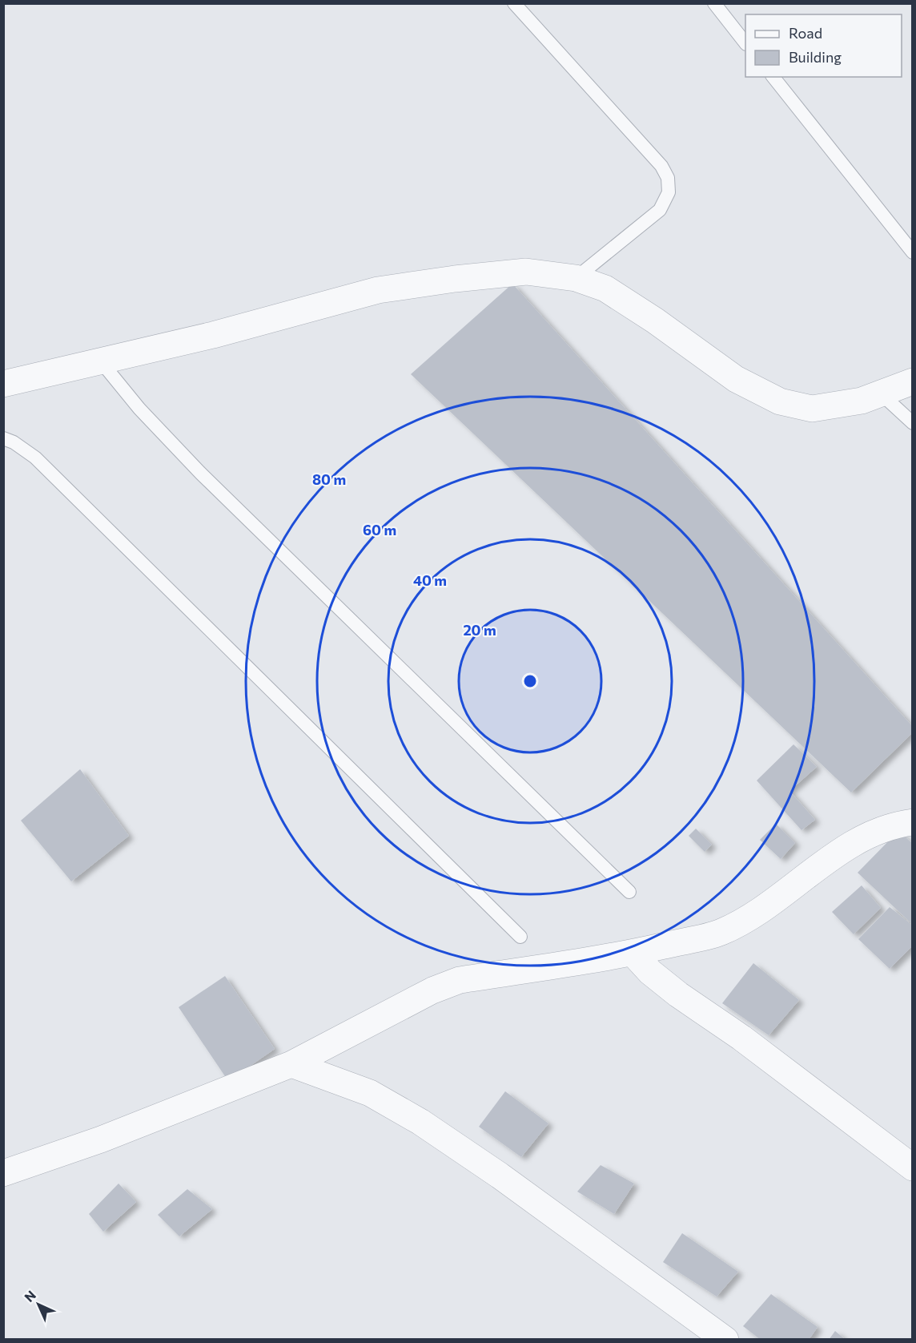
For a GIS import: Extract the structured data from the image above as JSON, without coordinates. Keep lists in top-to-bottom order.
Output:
{
  "legend": ["Road", "Building"],
  "north": "top left",
  "rings": [
    "80 m",
    "60 m",
    "40 m",
    "20 m"
  ]
}
